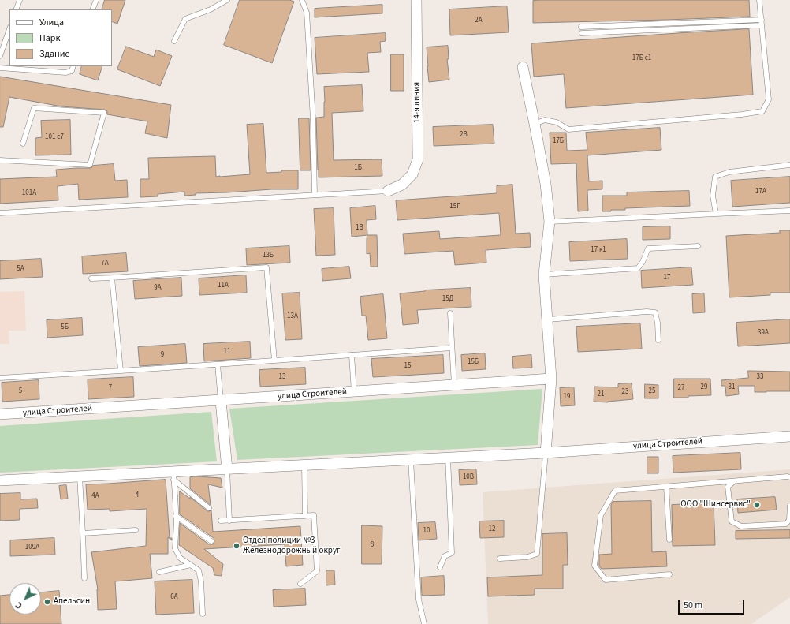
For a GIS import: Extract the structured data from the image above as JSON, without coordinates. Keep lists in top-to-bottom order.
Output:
{
  "streets": {
    "street": ["14-я линия", "улица Строителей"]
  },
  "places": ["ООО \"Шинсервис\"", "Отдел полиции №3 Железнодорожный округ", "Апельсин"],
  "house_numbers": [
    "2А",
    "17Б с1",
    "2В",
    "101 с7",
    "17Б",
    "1Б",
    "17А",
    "101А",
    "15Г",
    "1В",
    "17 к1",
    "13Б",
    "7А",
    "5А",
    "17",
    "11А",
    "9А",
    "15Д",
    "13А",
    "5Б",
    "39А",
    "11",
    "9",
    "15Б",
    "15",
    "13",
    "33",
    "29",
    "31",
    "7",
    "27",
    "5",
    "25",
    "23",
    "21",
    "19",
    "10В",
    "4",
    "4А",
    "12",
    "10",
    "8",
    "109А",
    "6А"
  ],
  "legend": ["Улица", "Парк", "Здание"],
  "scale_bar": "50 m",
  "north": "bottom left"
}
